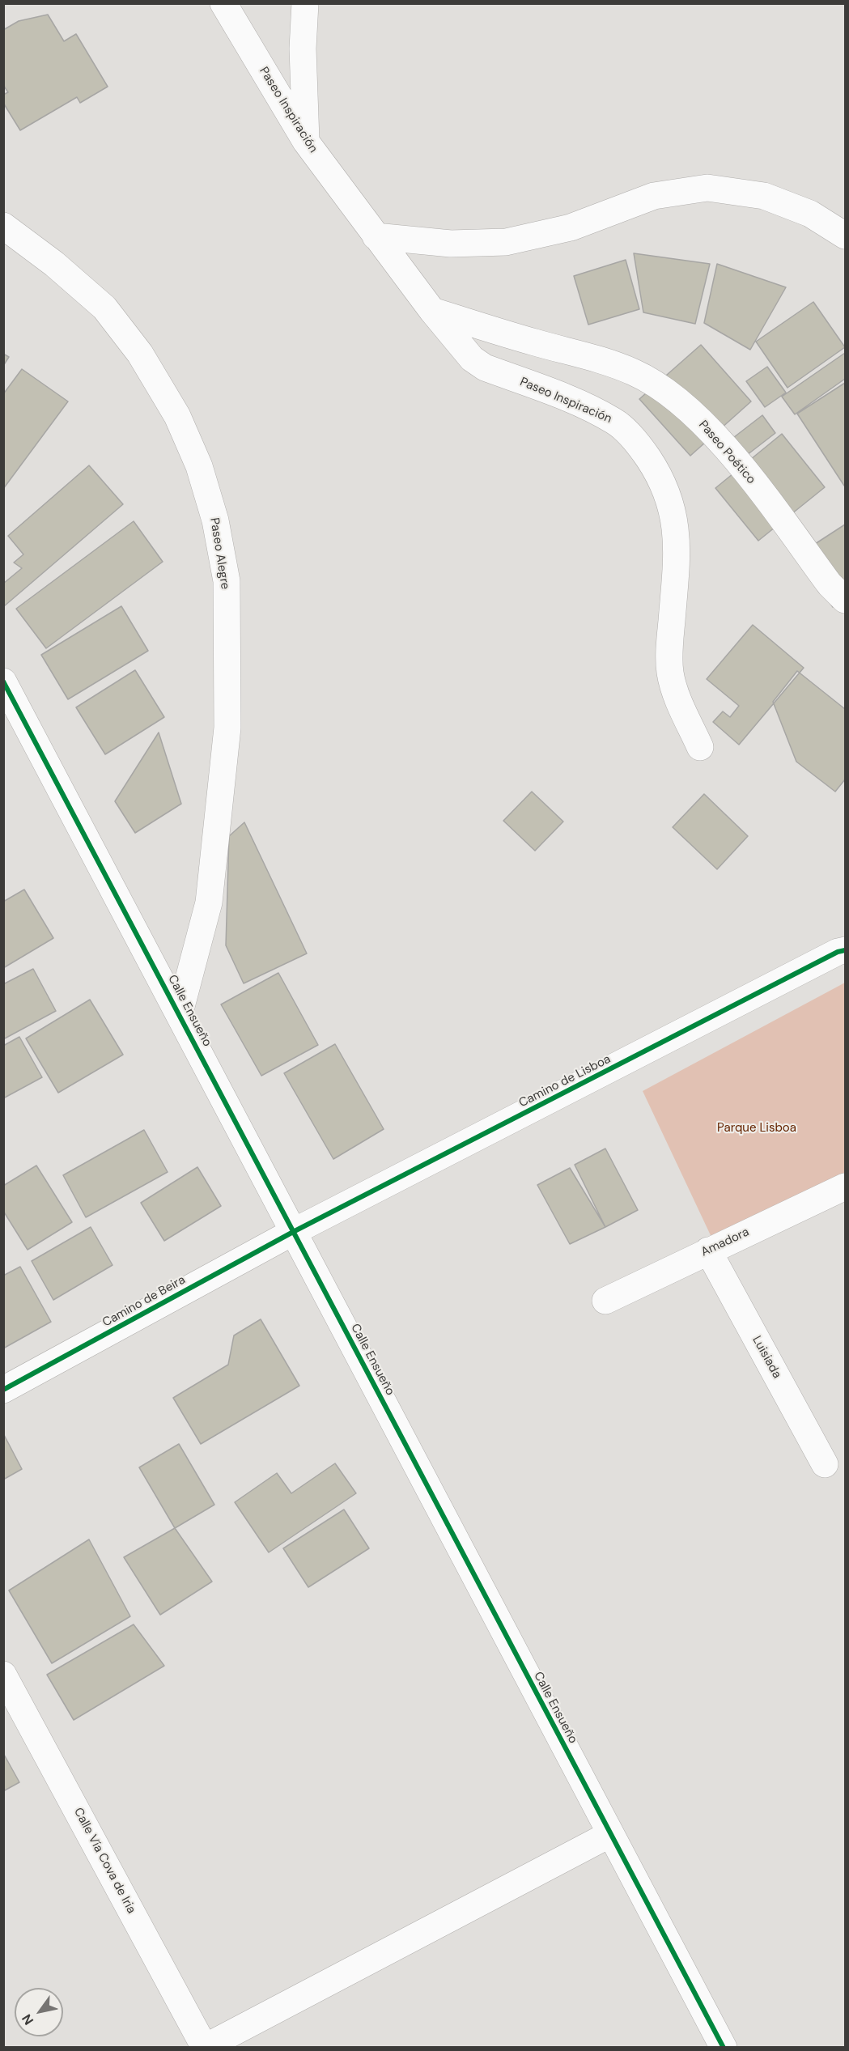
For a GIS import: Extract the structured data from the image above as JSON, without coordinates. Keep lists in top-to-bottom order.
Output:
{
  "streets": {
    "street": [
      "Paseo Inspiración",
      "Paseo Poético",
      "Paseo Alegre",
      "Calle Ensueño",
      "Camino de Lisboa",
      "Amadora",
      "Camino de Beira",
      "Luisiada",
      "Calle Vía Cova de Iria"
    ]
  },
  "crossings": [
    ["Paseo Inspiración", "Paseo Poético"],
    ["Paseo Alegre", "Calle Ensueño"],
    ["Calle Ensueño", "Camino de Lisboa"],
    ["Calle Ensueño", "Camino de Beira"],
    ["Camino de Lisboa", "Camino de Beira"],
    ["Amadora", "Luisiada"]
  ],
  "parks": ["Parque Lisboa"],
  "north": "bottom left"
}
